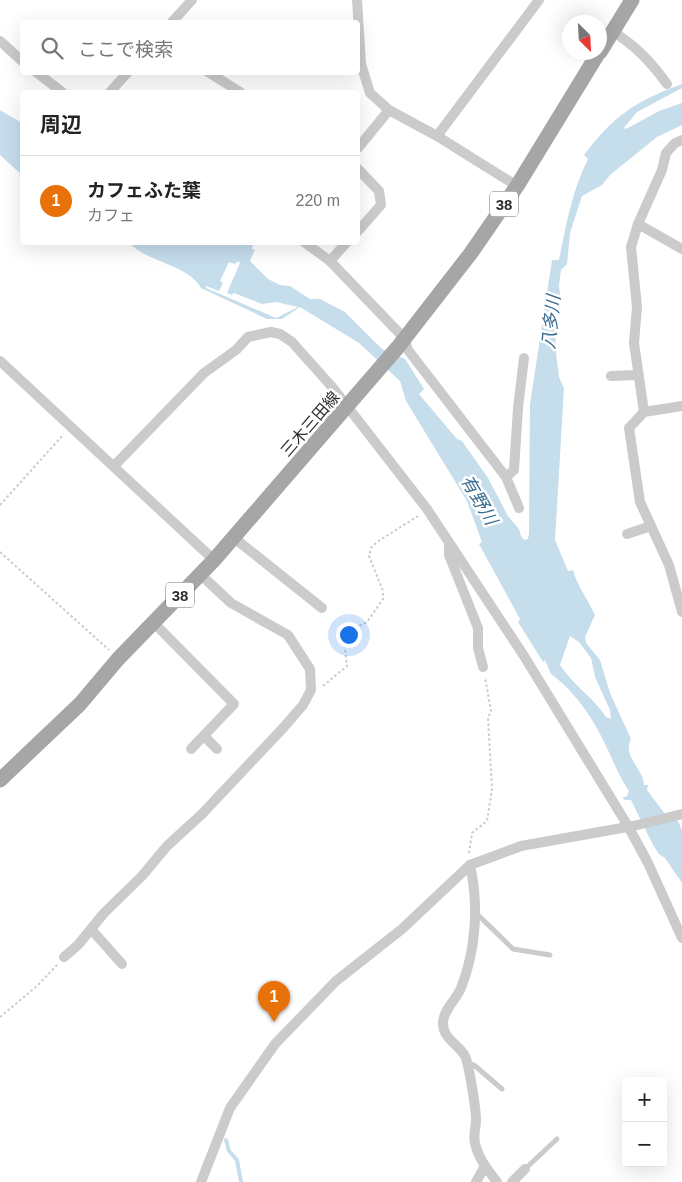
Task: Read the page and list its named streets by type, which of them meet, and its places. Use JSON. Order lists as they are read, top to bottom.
{
  "streets": {
    "main road": ["38", "三木三田線"]
  },
  "water": ["八多川", "有野川"],
  "north": "bottom right",
  "page": {
    "search": "ここで検索",
    "heading": "周辺",
    "list": [
      {
        "mark": "1",
        "name": "カフェふた葉",
        "note": "カフェ",
        "value": "220 m"
      }
    ],
    "pins": "1",
    "map_buttons": ["+", "−"]
  }
}
